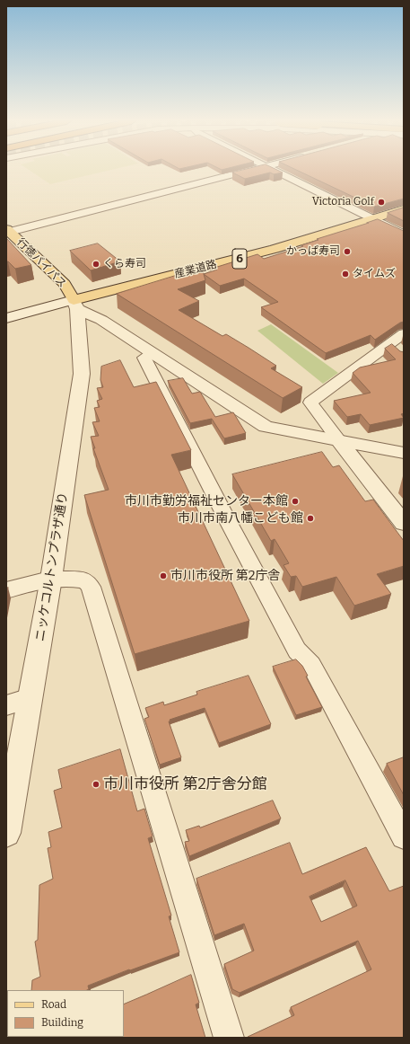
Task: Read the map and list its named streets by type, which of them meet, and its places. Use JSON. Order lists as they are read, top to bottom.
{
  "streets": {
    "main road": ["6", "行徳バイパス", "産業道路"],
    "street": ["ニッケコルトンプラザ通り"]
  },
  "crossings": [
    ["行徳バイパス", "産業道路"],
    ["行徳バイパス", "ニッケコルトンプラザ通り"],
    ["産業道路", "ニッケコルトンプラザ通り"]
  ],
  "places": [
    "Victoria Golf",
    "かっぱ寿司",
    "くら寿司",
    "タイムズ",
    "市川市勤労福祉センター本館",
    "市川市南八幡こども館",
    "市川市役所 第2庁舎",
    "市川市役所 第2庁舎分館"
  ],
  "legend": ["Road", "Building"]
}
